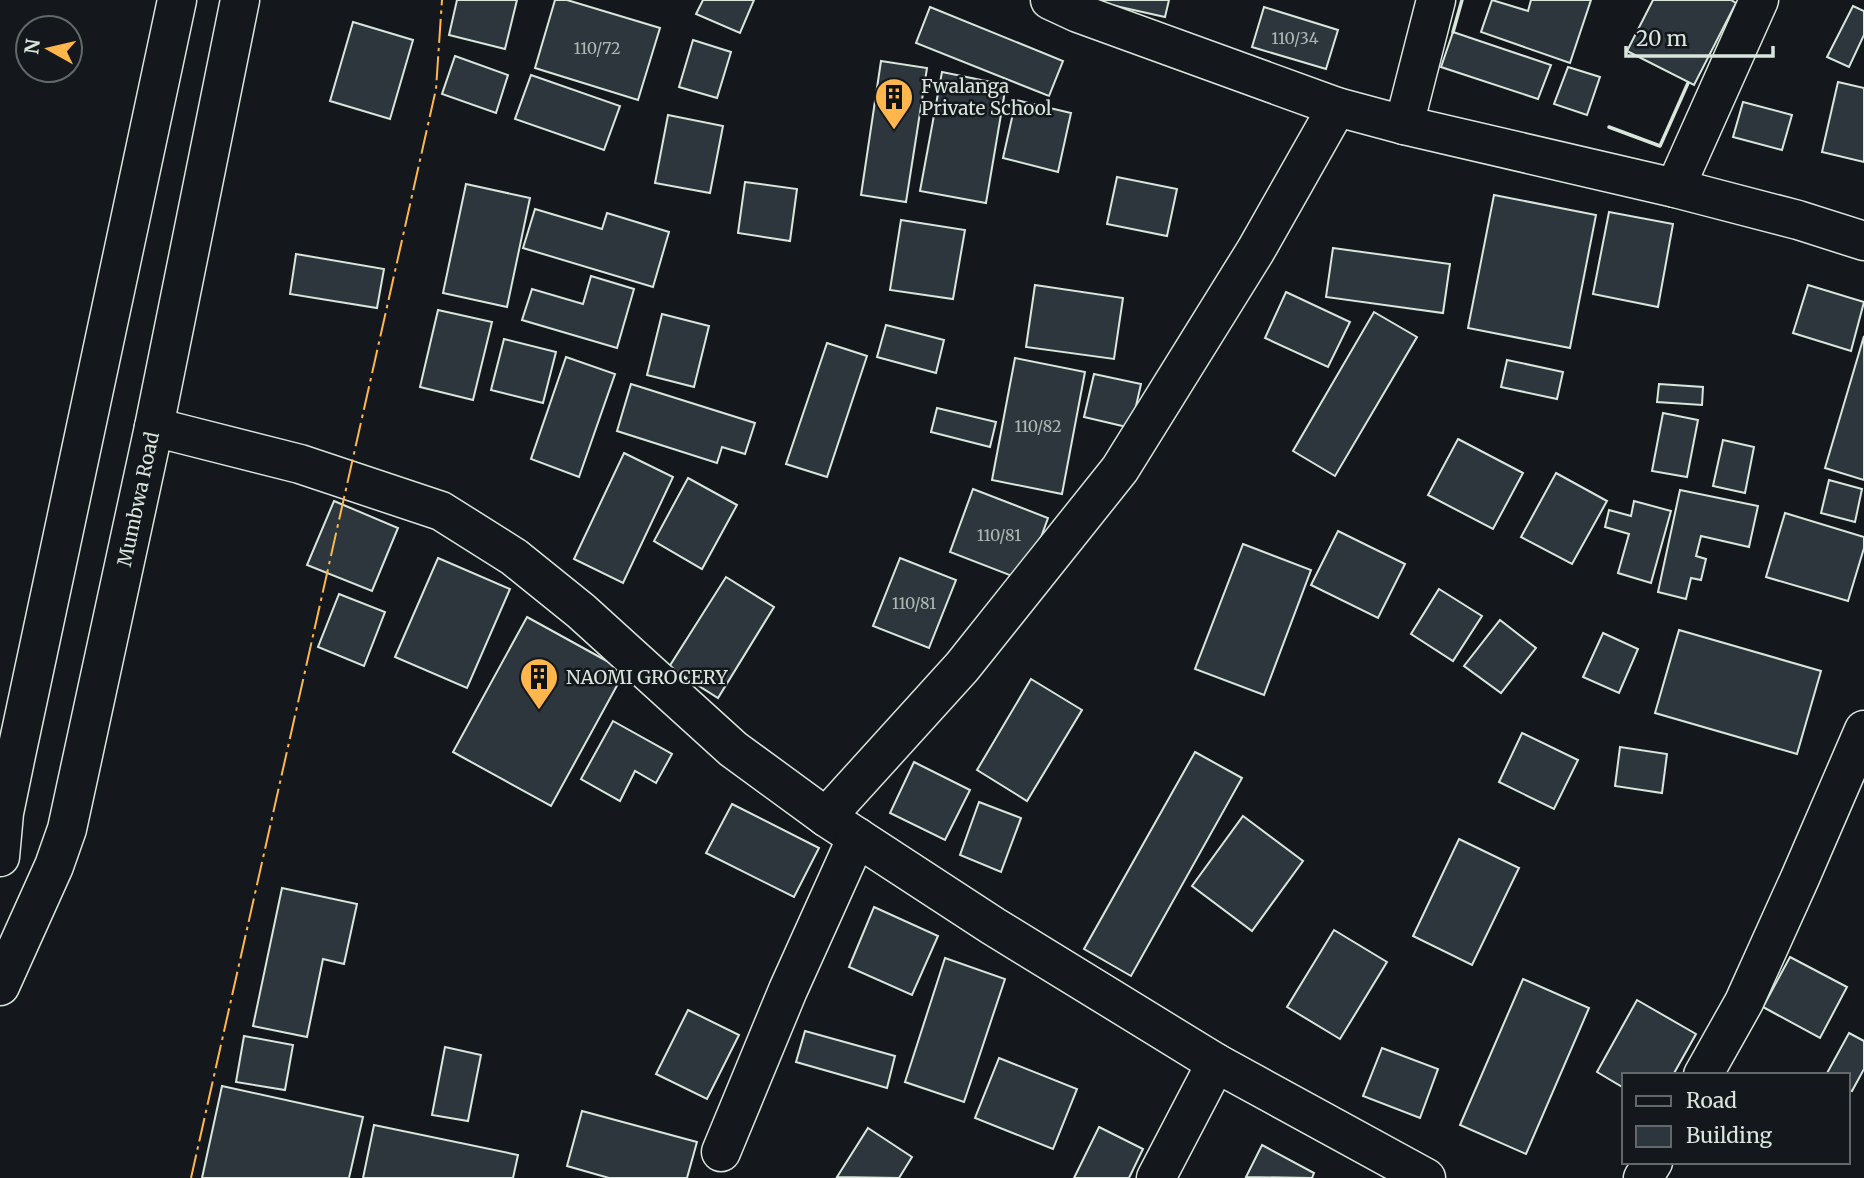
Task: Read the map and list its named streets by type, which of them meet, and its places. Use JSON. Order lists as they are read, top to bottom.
{
  "streets": {
    "street": ["Mumbwa Road"]
  },
  "places": {
    "building": ["Fwalanga Private School", "NAOMI GROCERY"]
  },
  "house_numbers": [
    "110/34",
    "110/72",
    "110/82",
    "110/81",
    "110/81"
  ],
  "legend": ["Road", "Building"],
  "scale_bar": "20 m",
  "north": "left"
}
